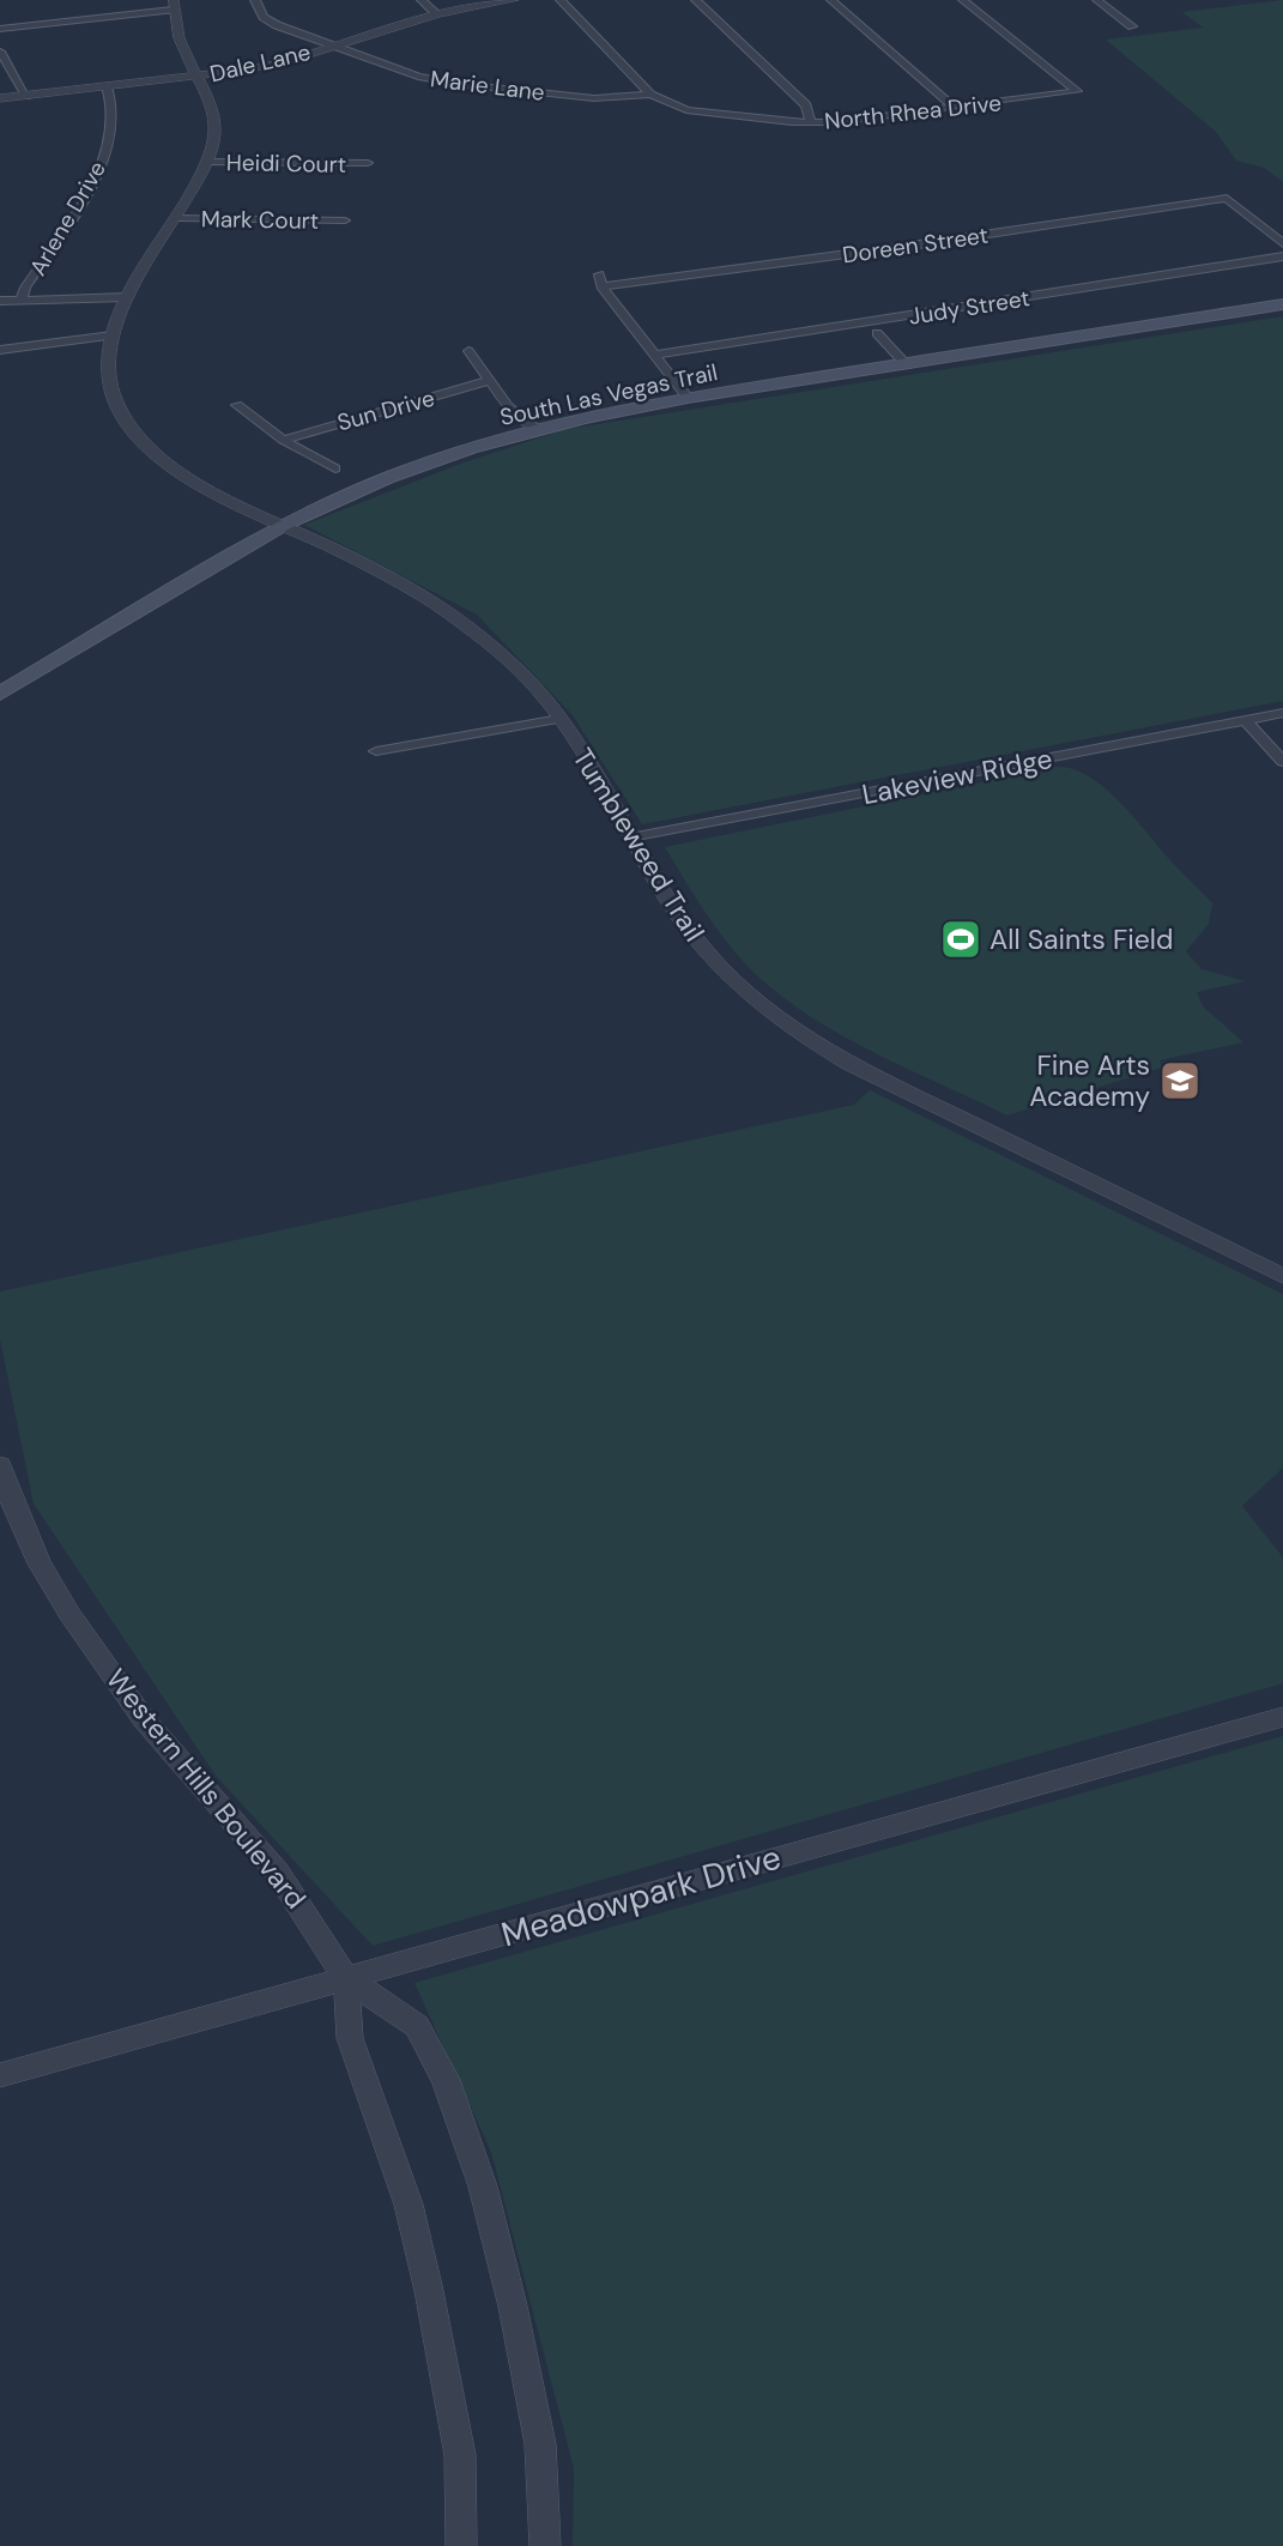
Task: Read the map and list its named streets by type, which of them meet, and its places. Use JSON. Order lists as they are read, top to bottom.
{
  "streets": {
    "main road": ["South Las Vegas Trail"],
    "street": [
      "Dale Lane",
      "Marie Lane",
      "North Rhea Drive",
      "Heidi Court",
      "Arlene Drive",
      "Mark Court",
      "Doreen Street",
      "Judy Street",
      "Sun Drive",
      "Lakeview Ridge",
      "Tumbleweed Trail",
      "Western Hills Boulevard",
      "Meadowpark Drive"
    ]
  },
  "crossings": [
    ["Dale Lane", "Marie Lane"],
    ["Dale Lane", "Arlene Drive"],
    ["Dale Lane", "Tumbleweed Trail"],
    ["Marie Lane", "North Rhea Drive"],
    ["Heidi Court", "Tumbleweed Trail"],
    ["Mark Court", "Tumbleweed Trail"],
    ["Doreen Street", "Judy Street"],
    ["South Las Vegas Trail", "Tumbleweed Trail"],
    ["Lakeview Ridge", "Tumbleweed Trail"],
    ["Western Hills Boulevard", "Meadowpark Drive"]
  ],
  "places": {
    "sports": ["All Saints Field"],
    "school or university": ["Fine Arts Academy"]
  }
}
